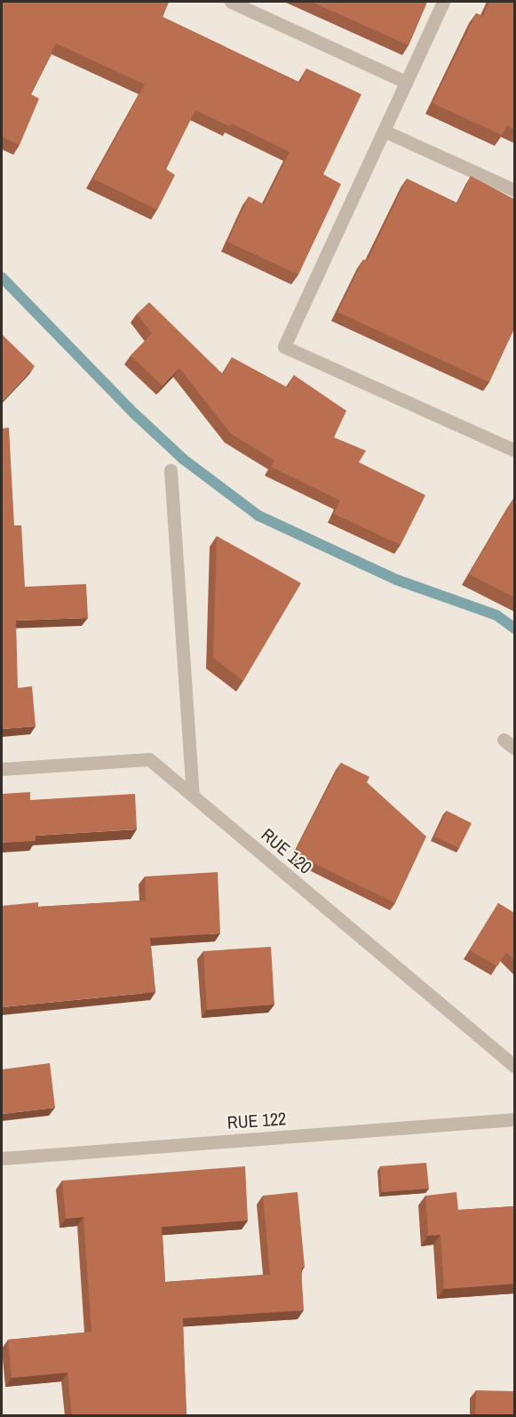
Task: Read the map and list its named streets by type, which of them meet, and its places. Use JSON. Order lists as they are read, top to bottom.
{
  "streets": {
    "street": ["RUE 120", "RUE 122"]
  }
}
